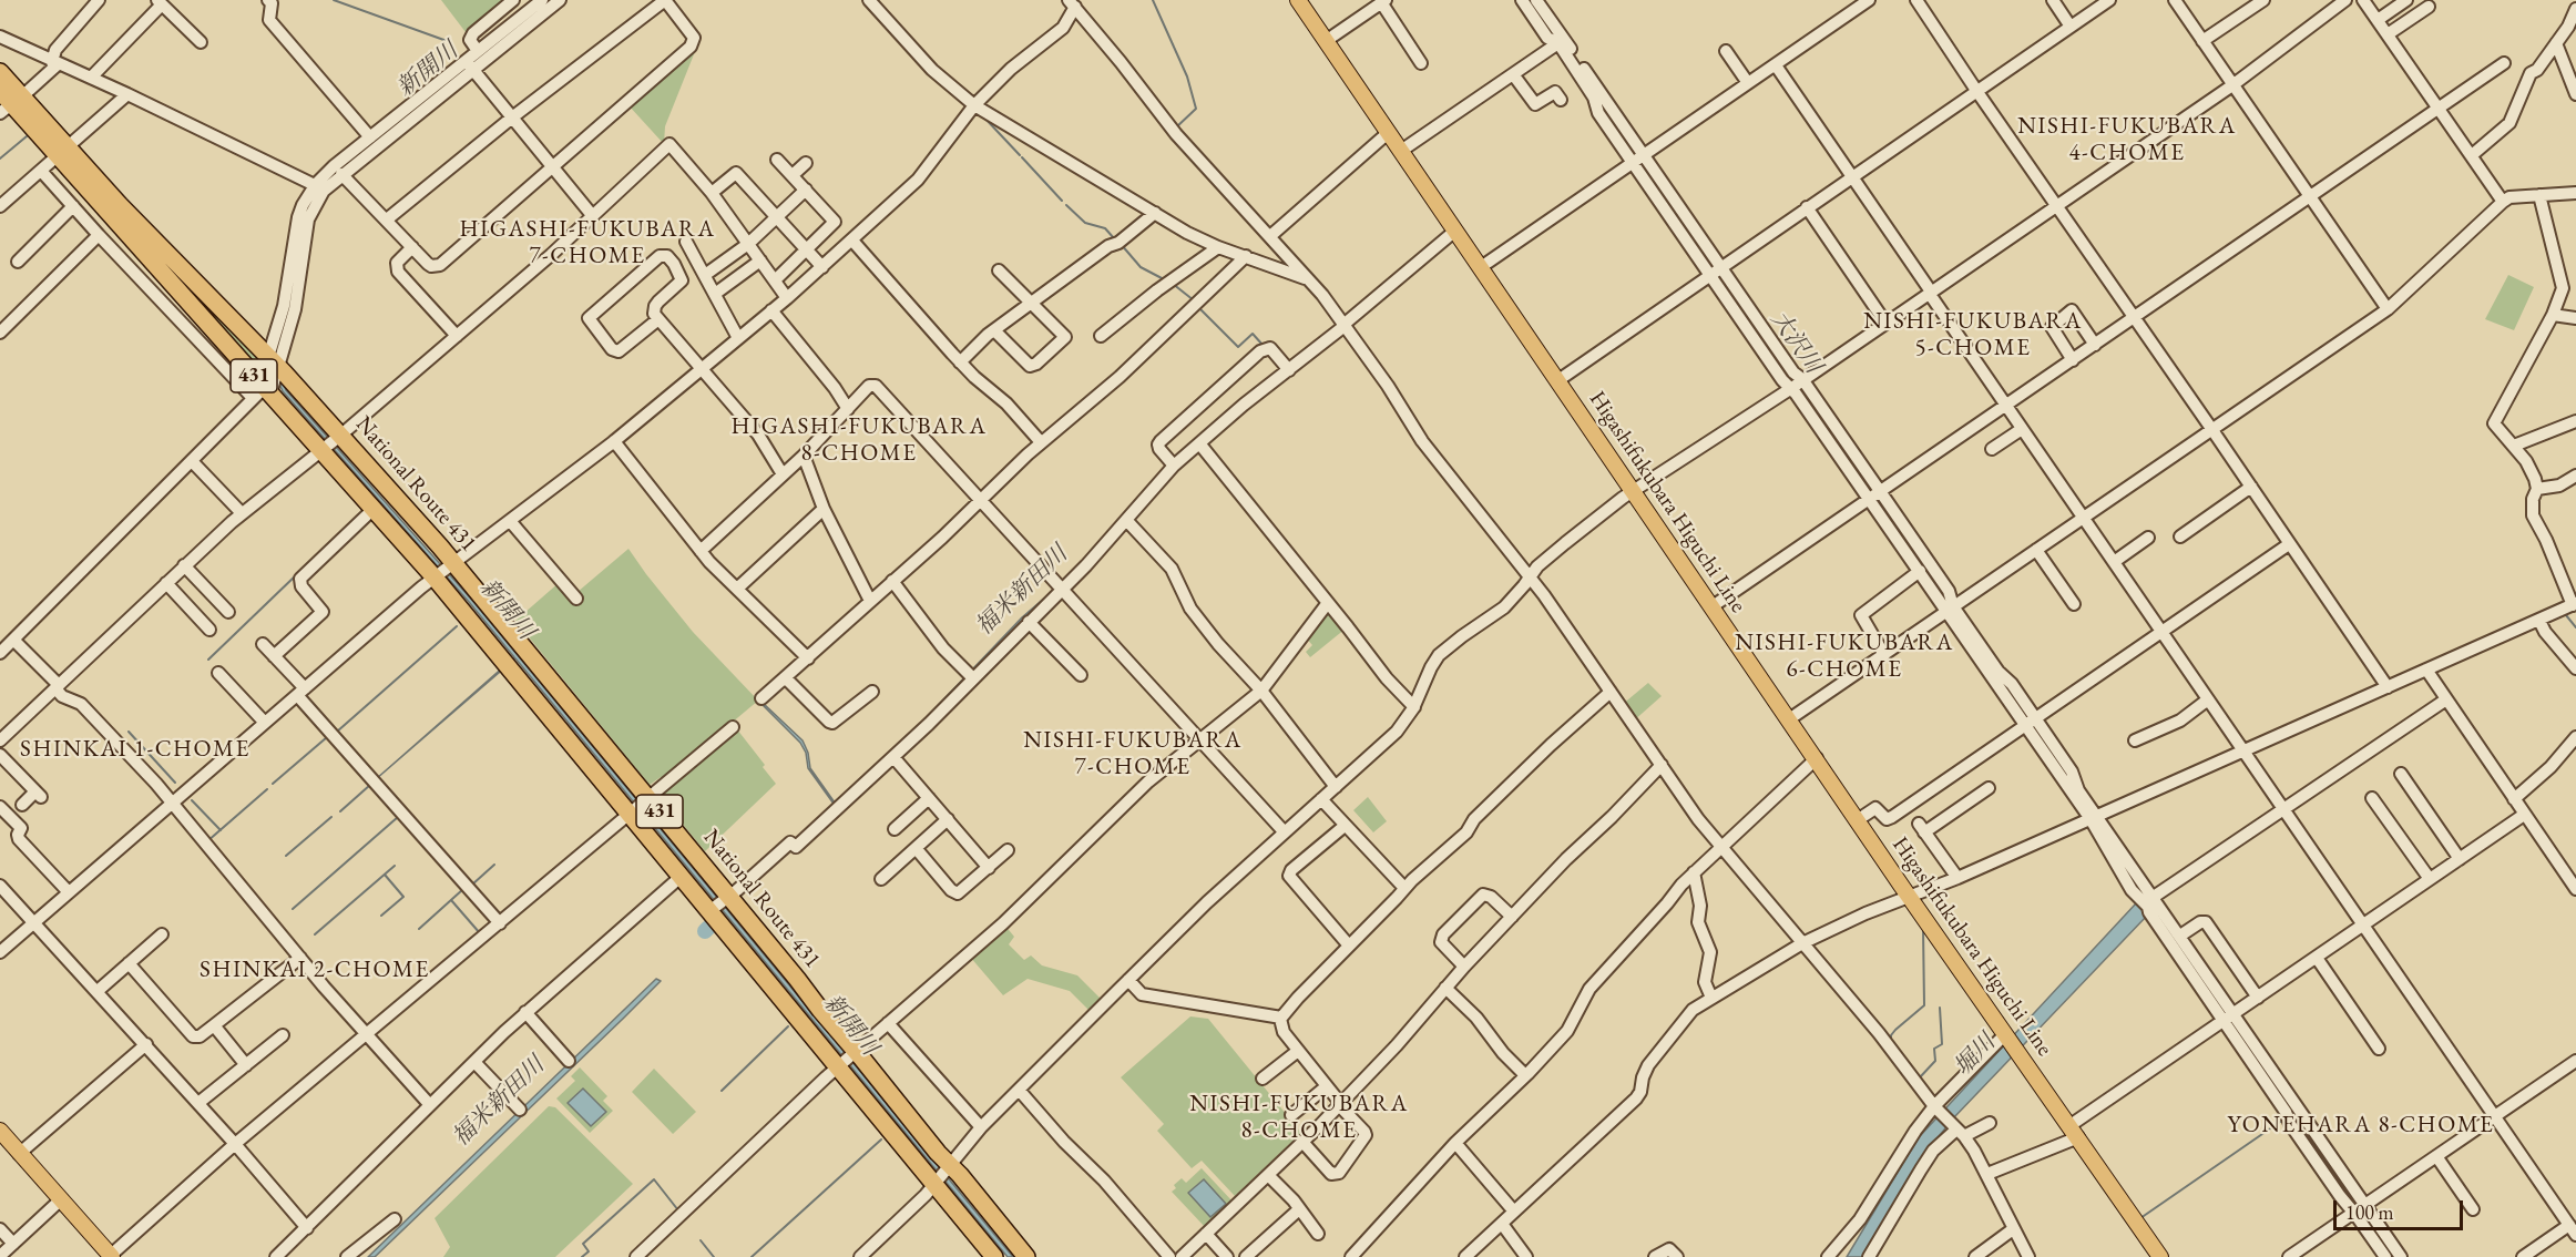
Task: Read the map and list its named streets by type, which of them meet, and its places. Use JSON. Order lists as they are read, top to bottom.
{
  "streets": {
    "highway": ["431", "National Route 431"],
    "main road": ["Higashifukubara Higuchi Line"]
  },
  "districts": [
    "NISHI-FUKUBARA 4-CHOME",
    "HIGASHI-FUKUBARA 7-CHOME",
    "NISHI-FUKUBARA 5-CHOME",
    "HIGASHI-FUKUBARA 8-CHOME",
    "NISHI-FUKUBARA 6-CHOME",
    "NISHI-FUKUBARA 7-CHOME",
    "SHINKAI 1-CHOME",
    "SHINKAI 2-CHOME",
    "NISHI-FUKUBARA 8-CHOME",
    "YONEHARA 8-CHOME"
  ],
  "water": [
    "新開川",
    "大沢川",
    "福米新田川",
    "堀川"
  ],
  "scale_bar": "100 m"
}
